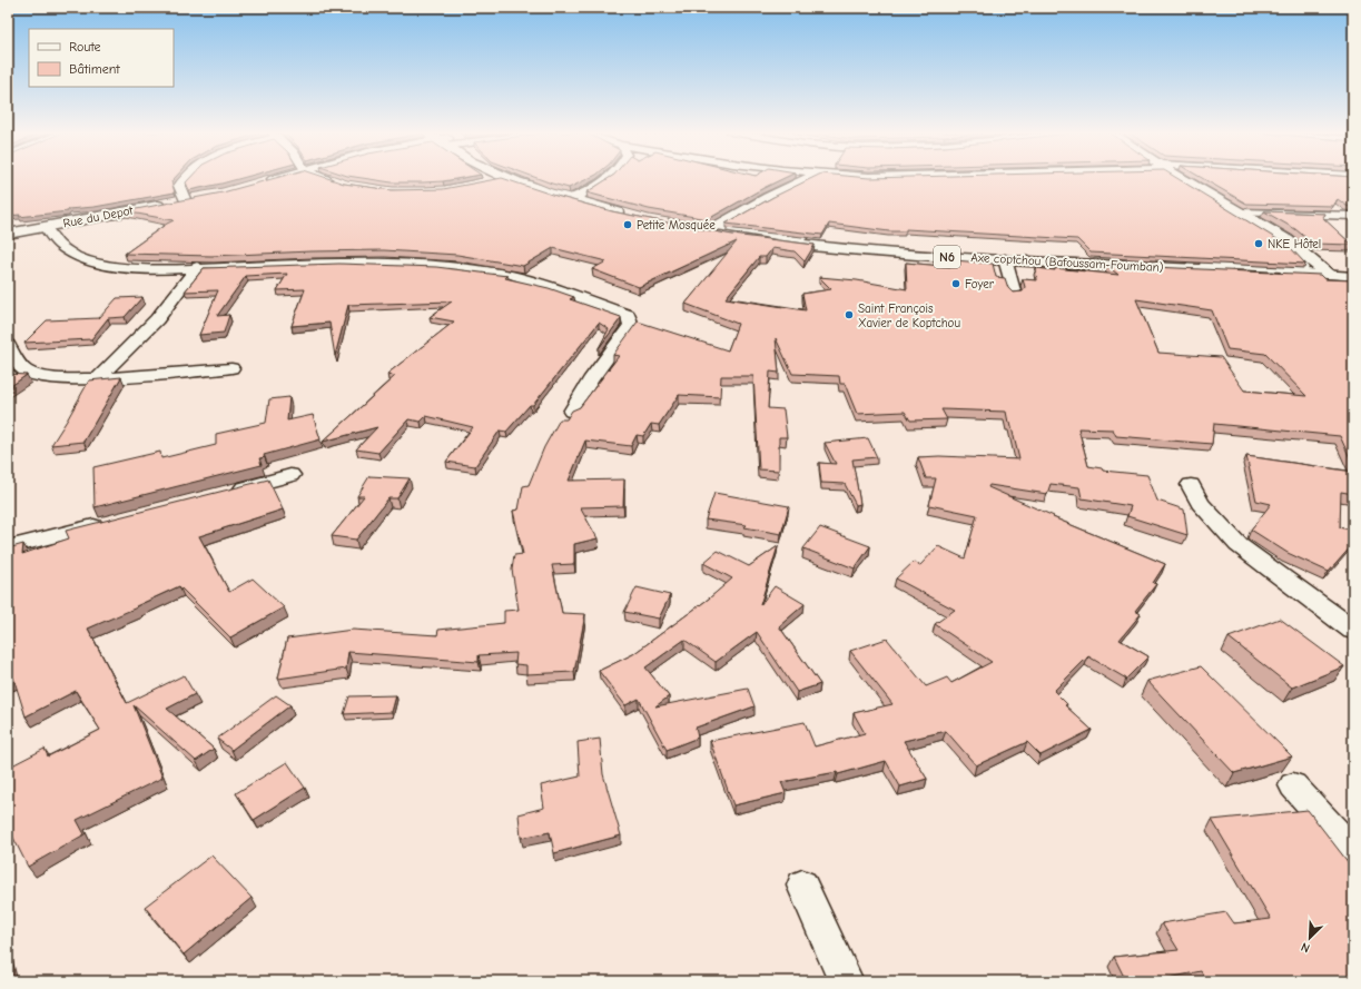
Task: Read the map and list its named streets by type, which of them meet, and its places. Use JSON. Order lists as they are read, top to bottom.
{
  "streets": {
    "main road": ["Rue du Depot", "N6", "Axe coptchou (Bafoussam-Foumban)"]
  },
  "crossings": [
    ["N6", "Axe coptchou (Bafoussam-Foumban)"]
  ],
  "places": [
    "Petite Mosquée",
    "NKE Hôtel",
    "Foyer",
    "Saint François Xavier de Koptchou"
  ],
  "legend": ["Route", "Bâtiment"],
  "north": "bottom left"
}
